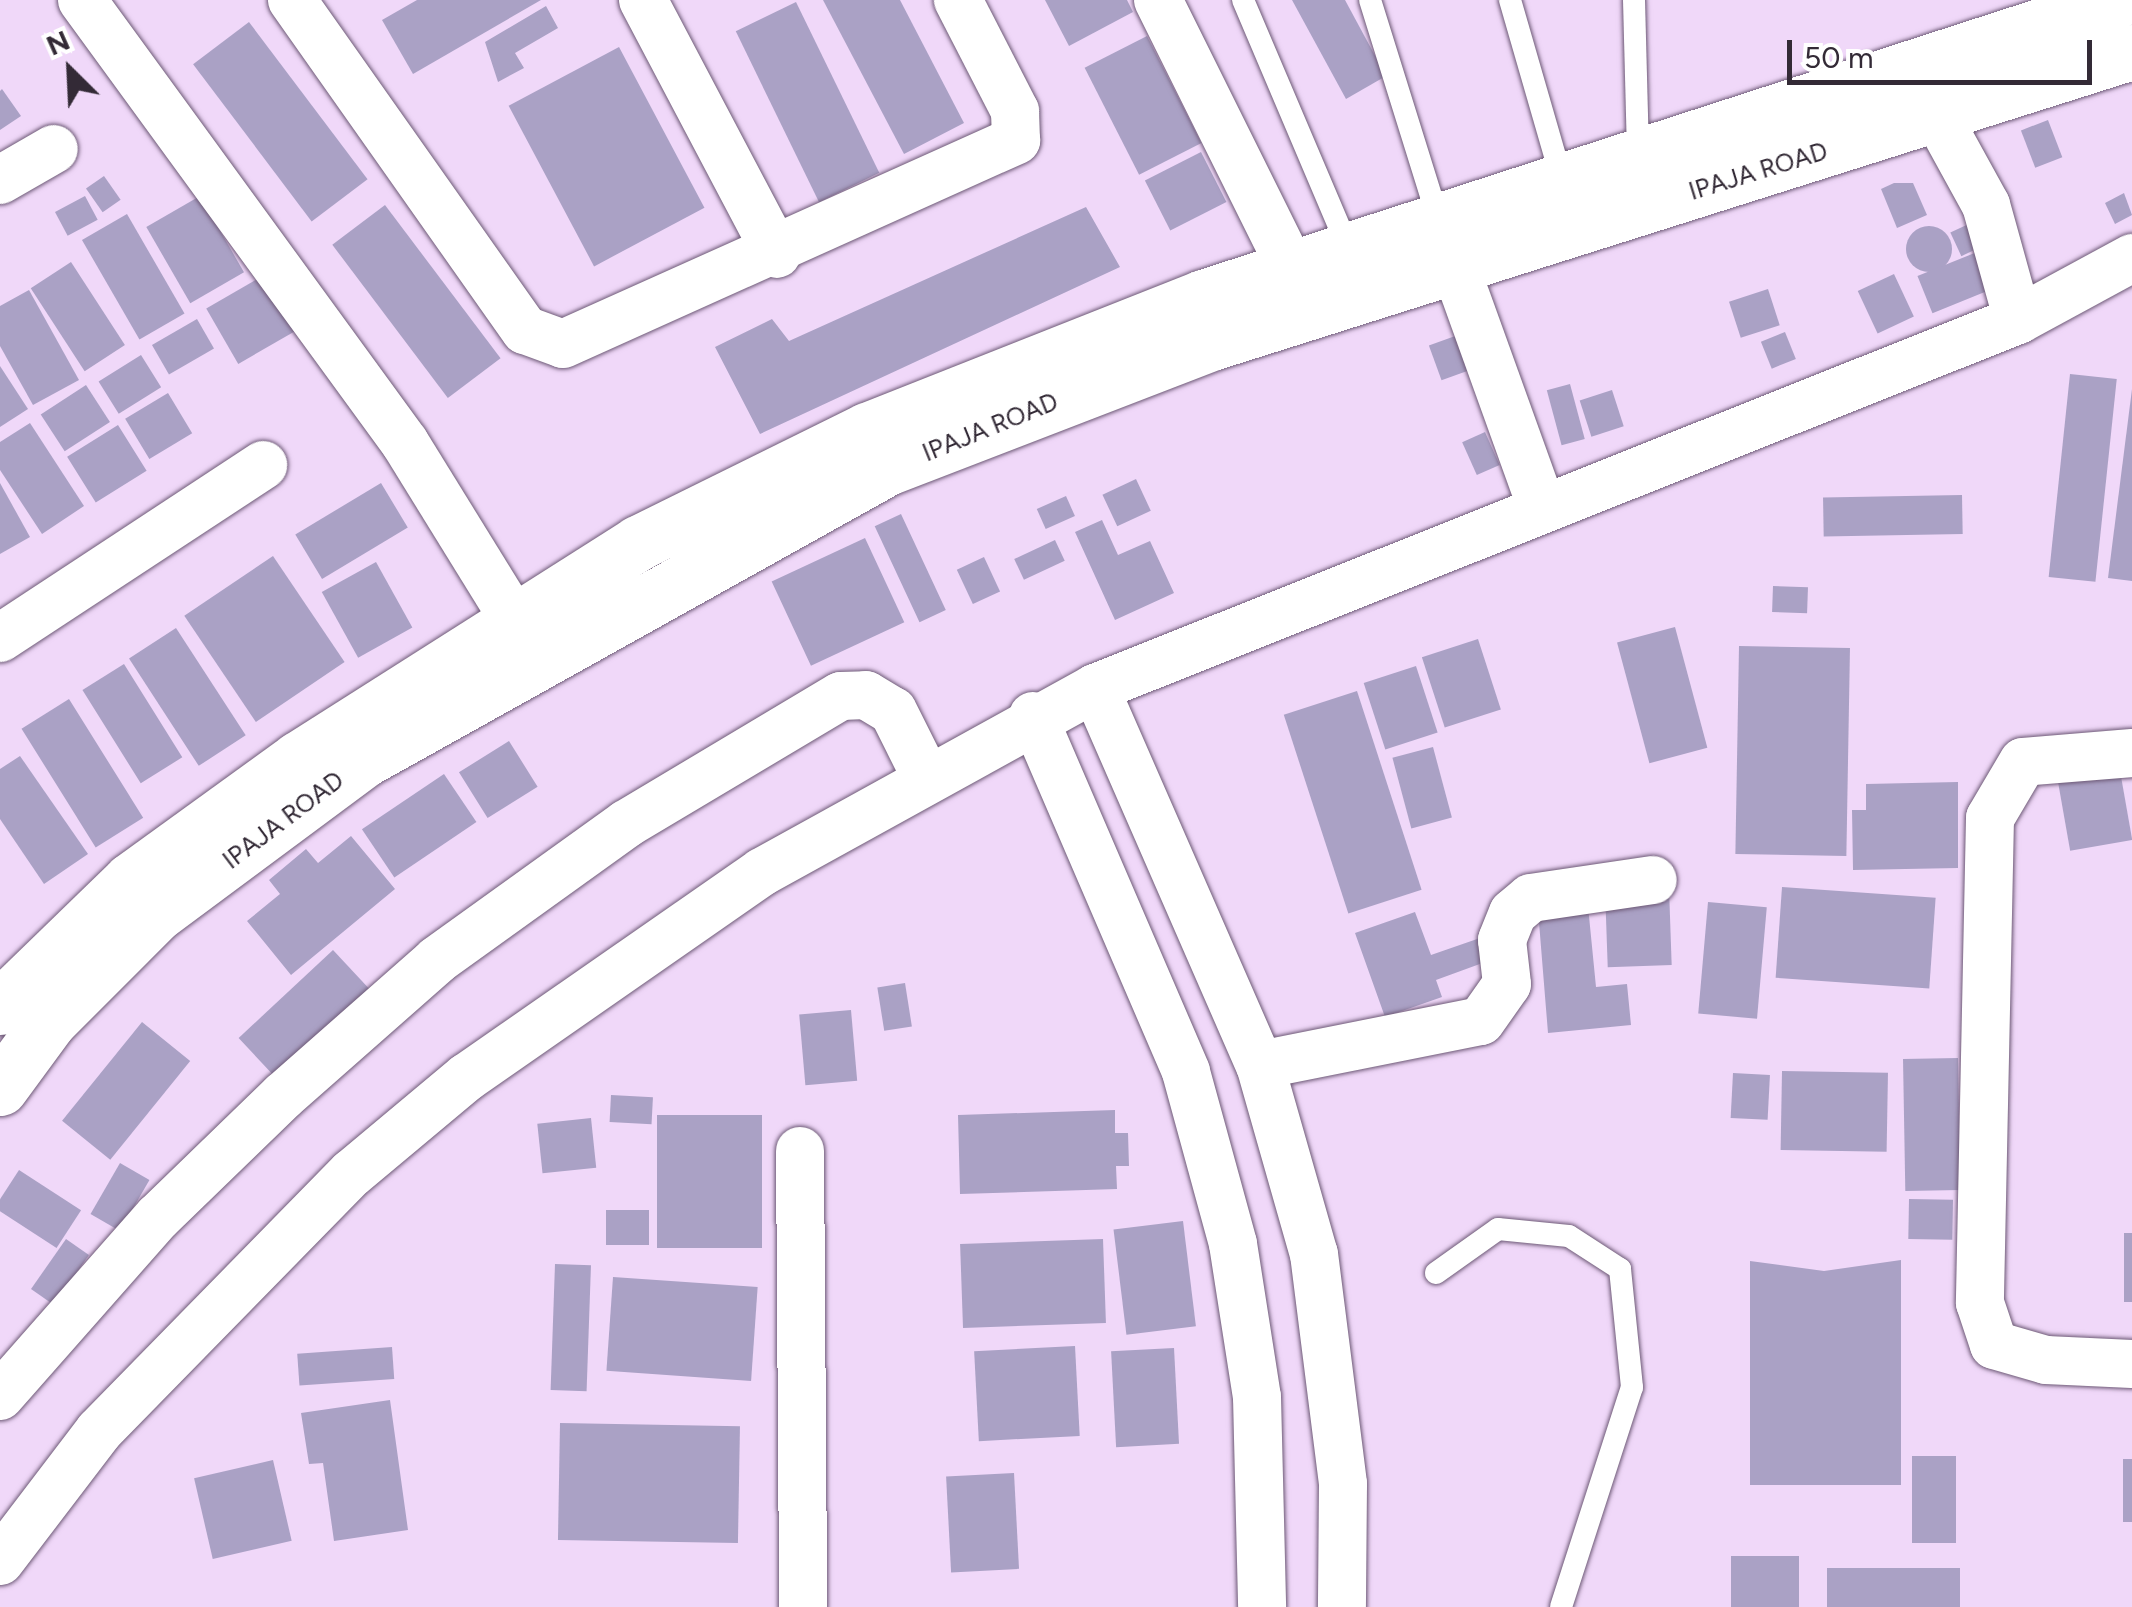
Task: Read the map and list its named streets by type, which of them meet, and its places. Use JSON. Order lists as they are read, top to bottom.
{
  "streets": {
    "main road": ["IPAJA ROAD"]
  },
  "scale_bar": "50 m",
  "north": "top left"
}
